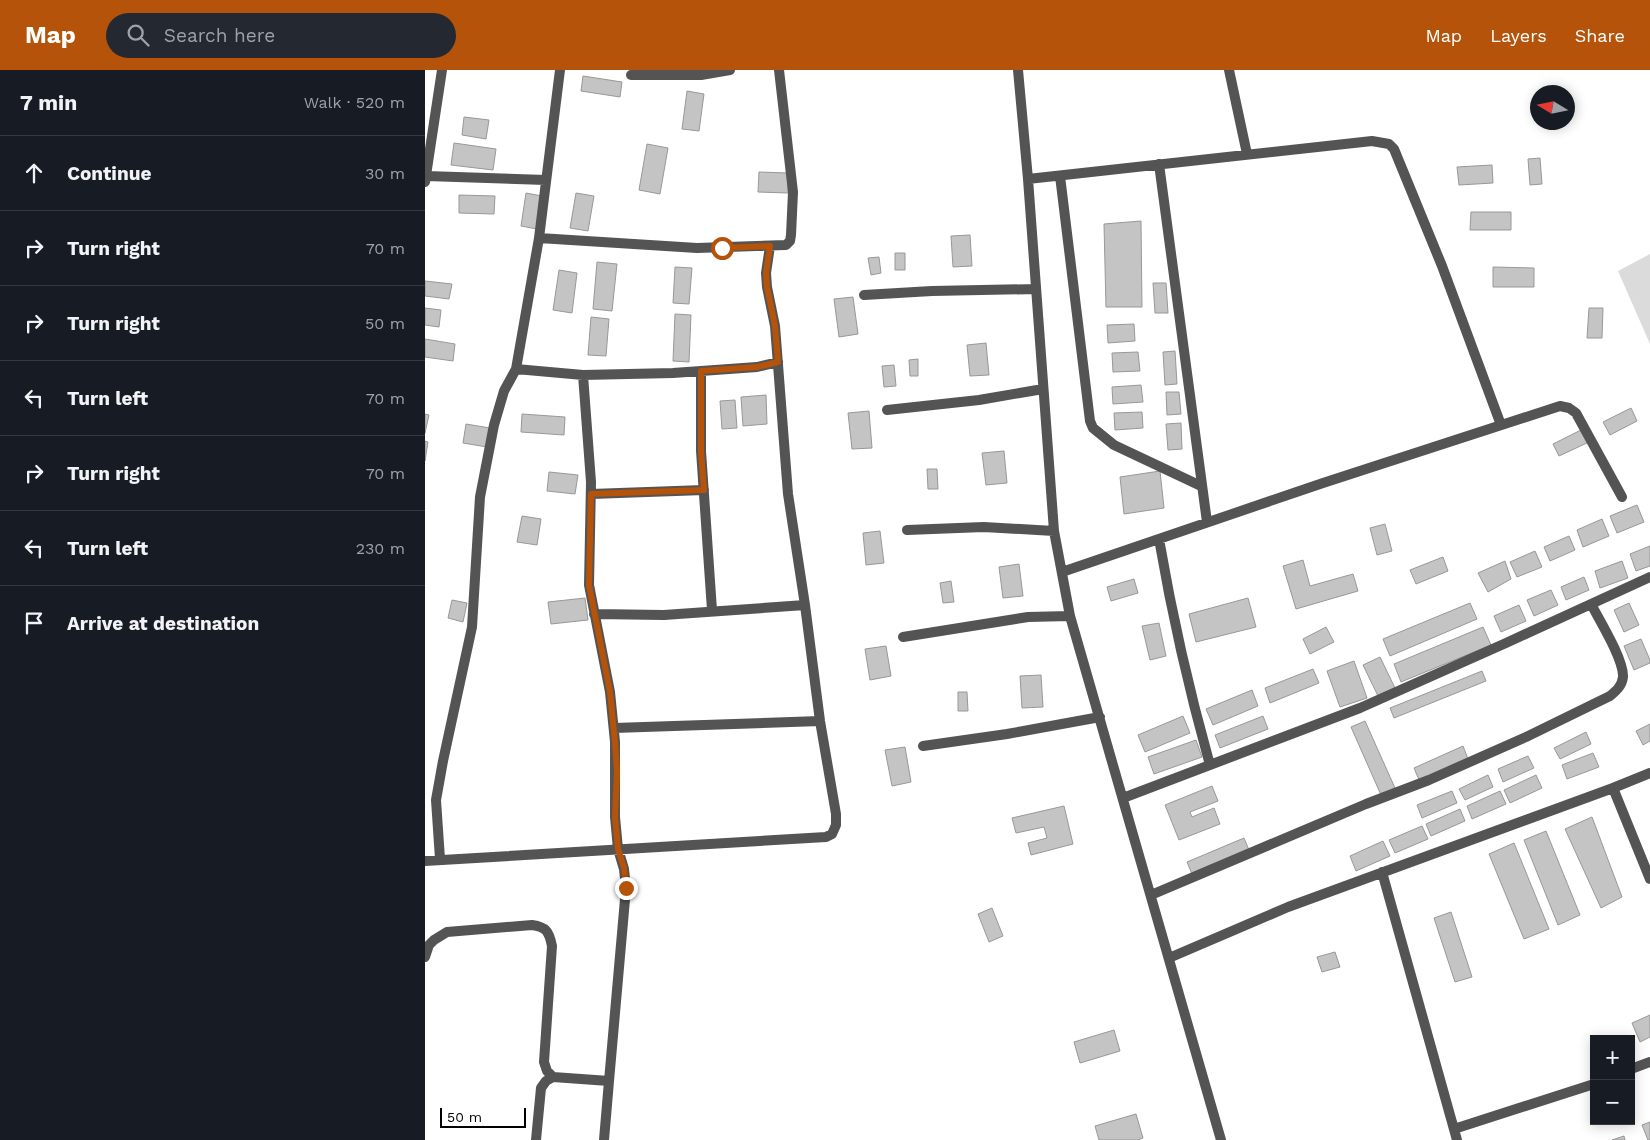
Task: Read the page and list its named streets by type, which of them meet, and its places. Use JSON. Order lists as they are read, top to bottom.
{
  "scale_bar": "50 m",
  "north": "left",
  "page": {
    "header": "Map",
    "search": "Search here",
    "nav": ["Map", "Layers", "Share"],
    "heading": ["7 min", "Walk · 520 m"],
    "list": [
      ["Continue", "30 m"],
      ["Turn right", "70 m"],
      ["Turn right", "50 m"],
      ["Turn left", "70 m"],
      ["Turn right", "70 m"],
      ["Turn left", "230 m"],
      "Arrive at destination"
    ],
    "map_buttons": ["+", "−"],
    "scale": "50 m"
  }
}
